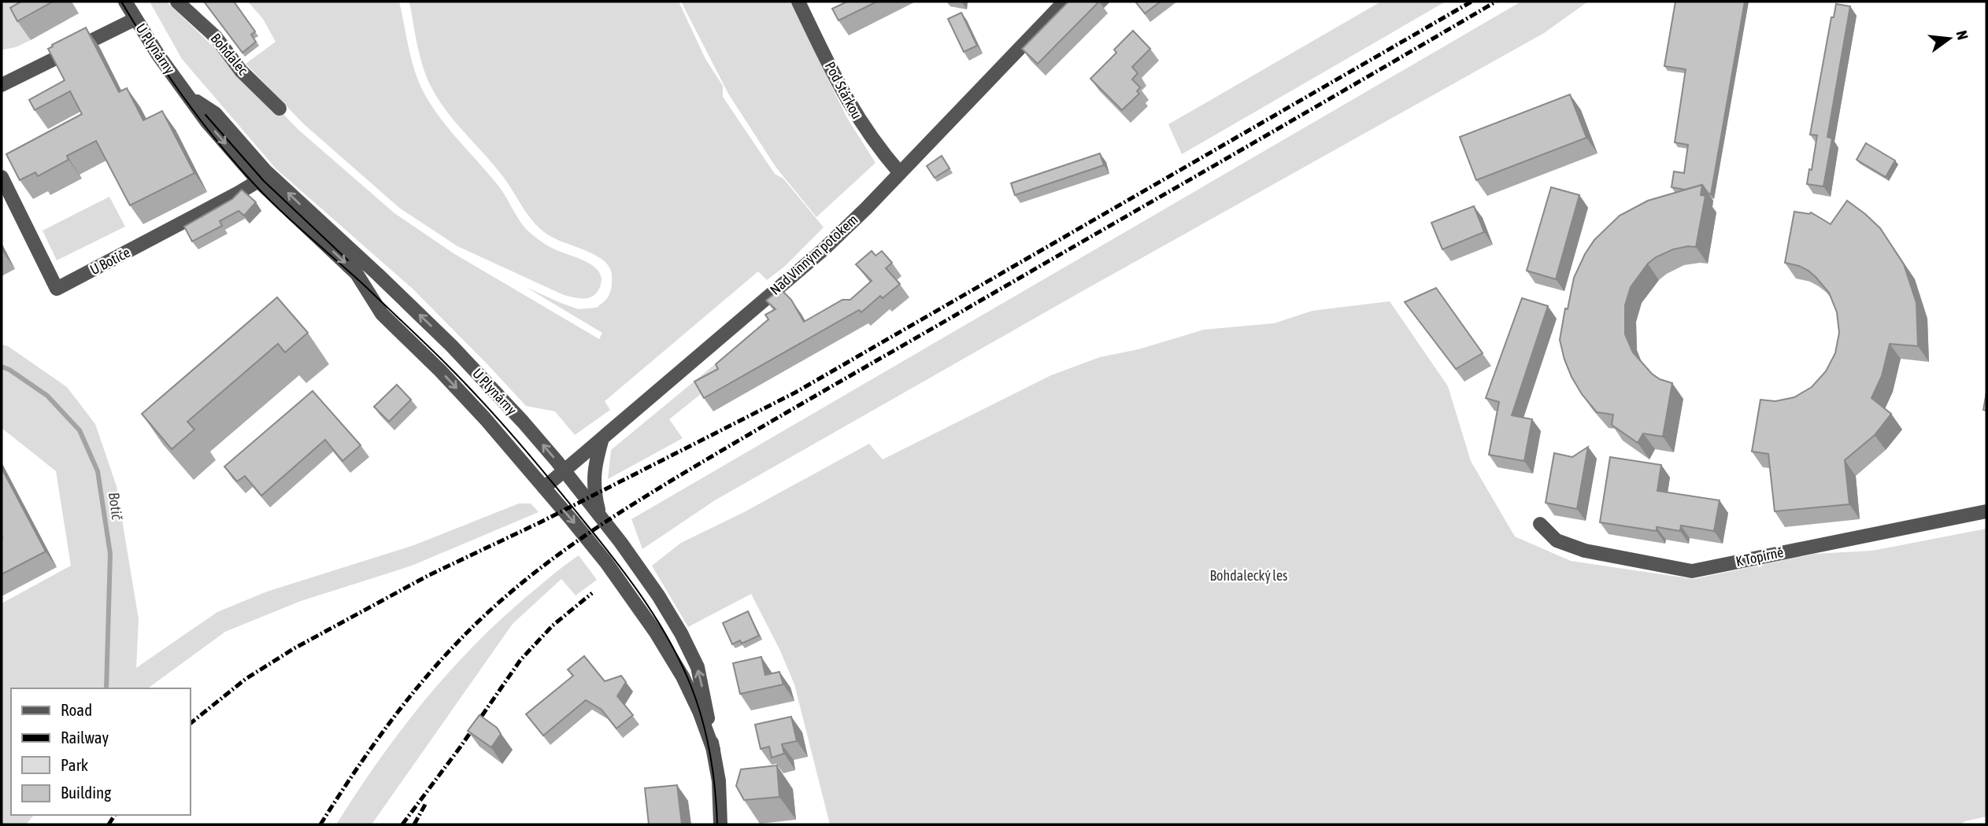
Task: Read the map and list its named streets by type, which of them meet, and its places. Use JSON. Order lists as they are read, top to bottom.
{
  "streets": {
    "street": [
      "U Plynárny",
      "Bohdalec",
      "Pod Stárkou",
      "Nad Vinným potokem",
      "U Botiče",
      "K Topírně"
    ]
  },
  "crossings": [
    ["U Plynárny", "Nad Vinným potokem"],
    ["U Plynárny", "U Botiče"],
    ["Pod Stárkou", "Nad Vinným potokem"]
  ],
  "water": ["Botič"],
  "parks": ["Bohdalecký les"],
  "legend": [
    "Road",
    "Railway",
    "Park",
    "Building"
  ],
  "north": "right"
}
